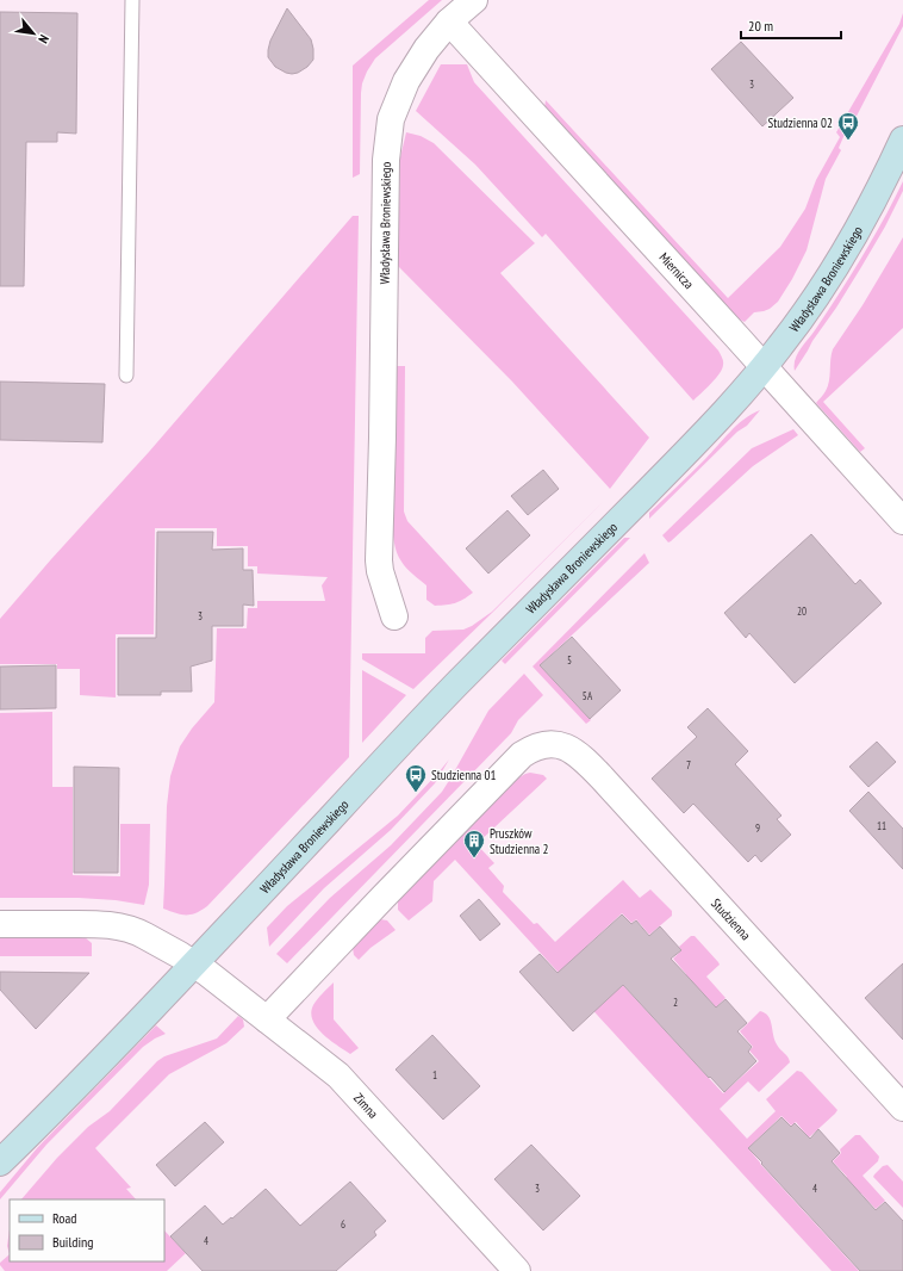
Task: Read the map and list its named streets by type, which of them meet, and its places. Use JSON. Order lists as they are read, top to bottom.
{
  "streets": {
    "street": [
      "Władysława Broniewskiego",
      "Miernicza",
      "Studzienna",
      "Zimna"
    ]
  },
  "crossings": [
    ["Władysława Broniewskiego", "Miernicza"],
    ["Władysława Broniewskiego", "Zimna"],
    ["Studzienna", "Zimna"]
  ],
  "places": {
    "bus stop": ["Studzienna 02", "Studzienna 01"],
    "building": ["Pruszków Studzienna 2"]
  },
  "house_numbers": [
    "3",
    "20",
    "3",
    "5",
    "5A",
    "7",
    "11",
    "9",
    "2",
    "1",
    "3",
    "4",
    "6",
    "4"
  ],
  "legend": ["Road", "Building"],
  "scale_bar": "20 m",
  "north": "bottom right"
}
